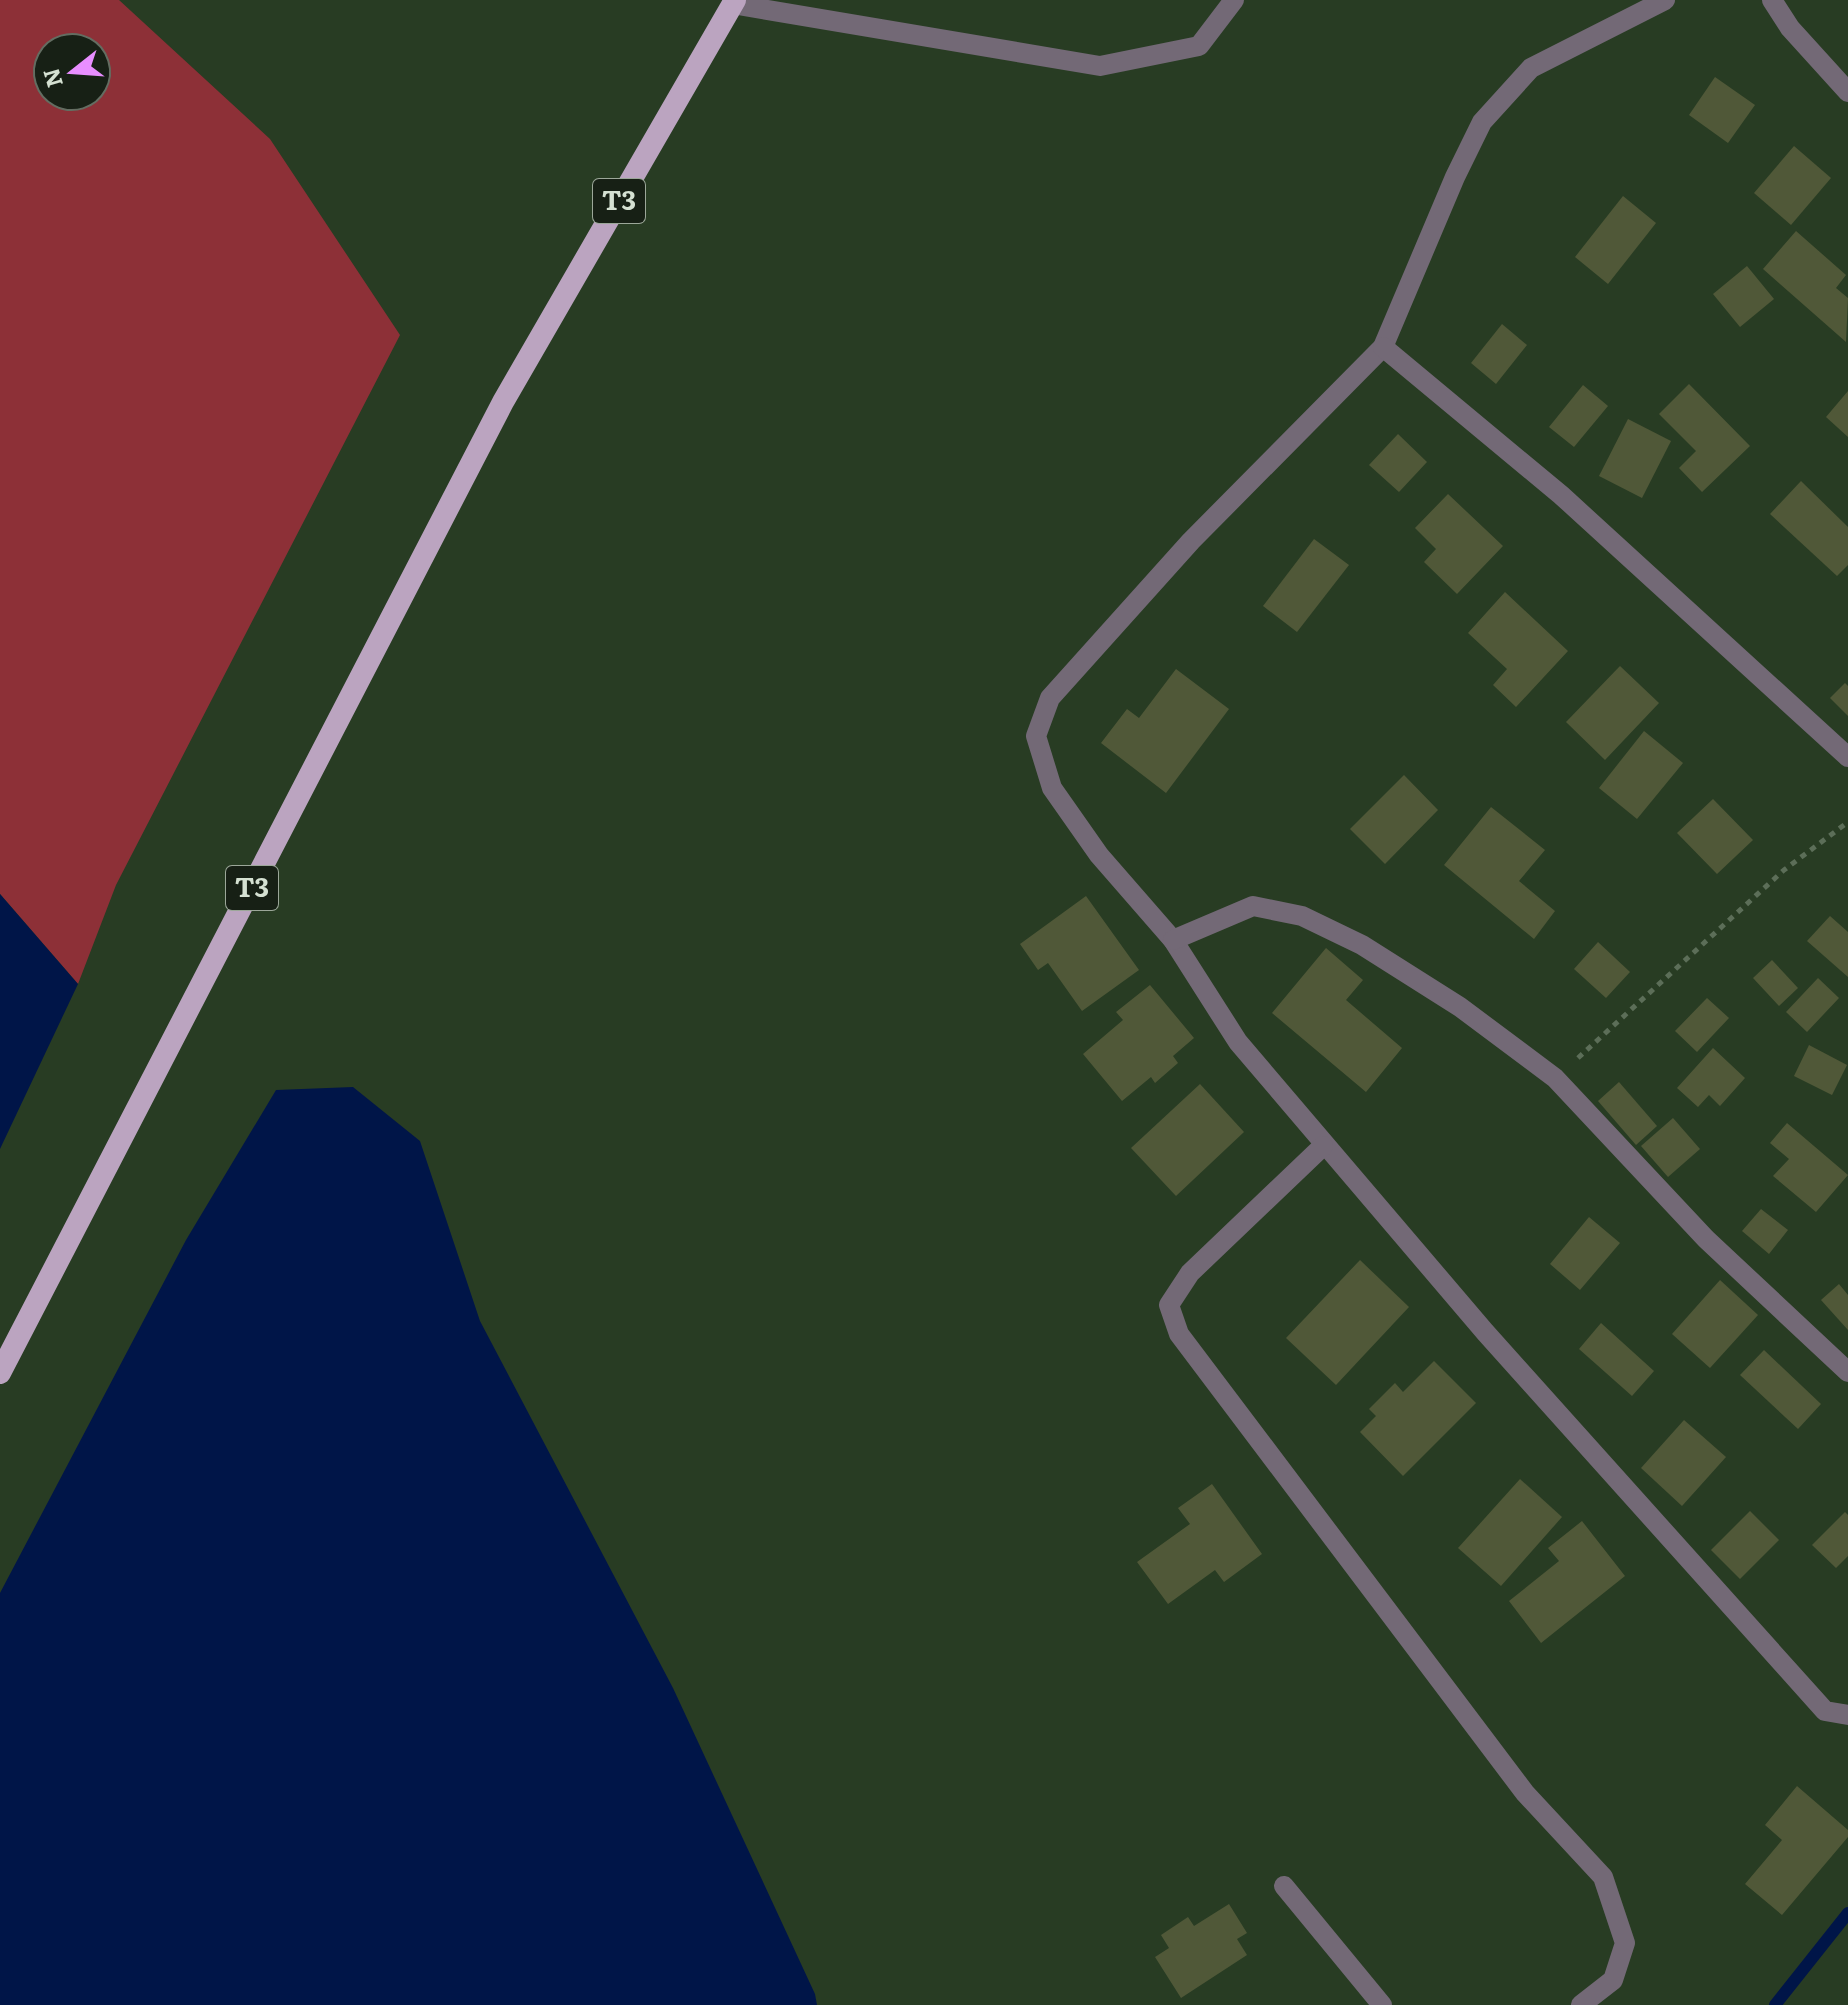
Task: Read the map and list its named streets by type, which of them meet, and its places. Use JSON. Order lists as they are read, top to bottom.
{
  "streets": {
    "highway": ["T3"]
  },
  "north": "left"
}
